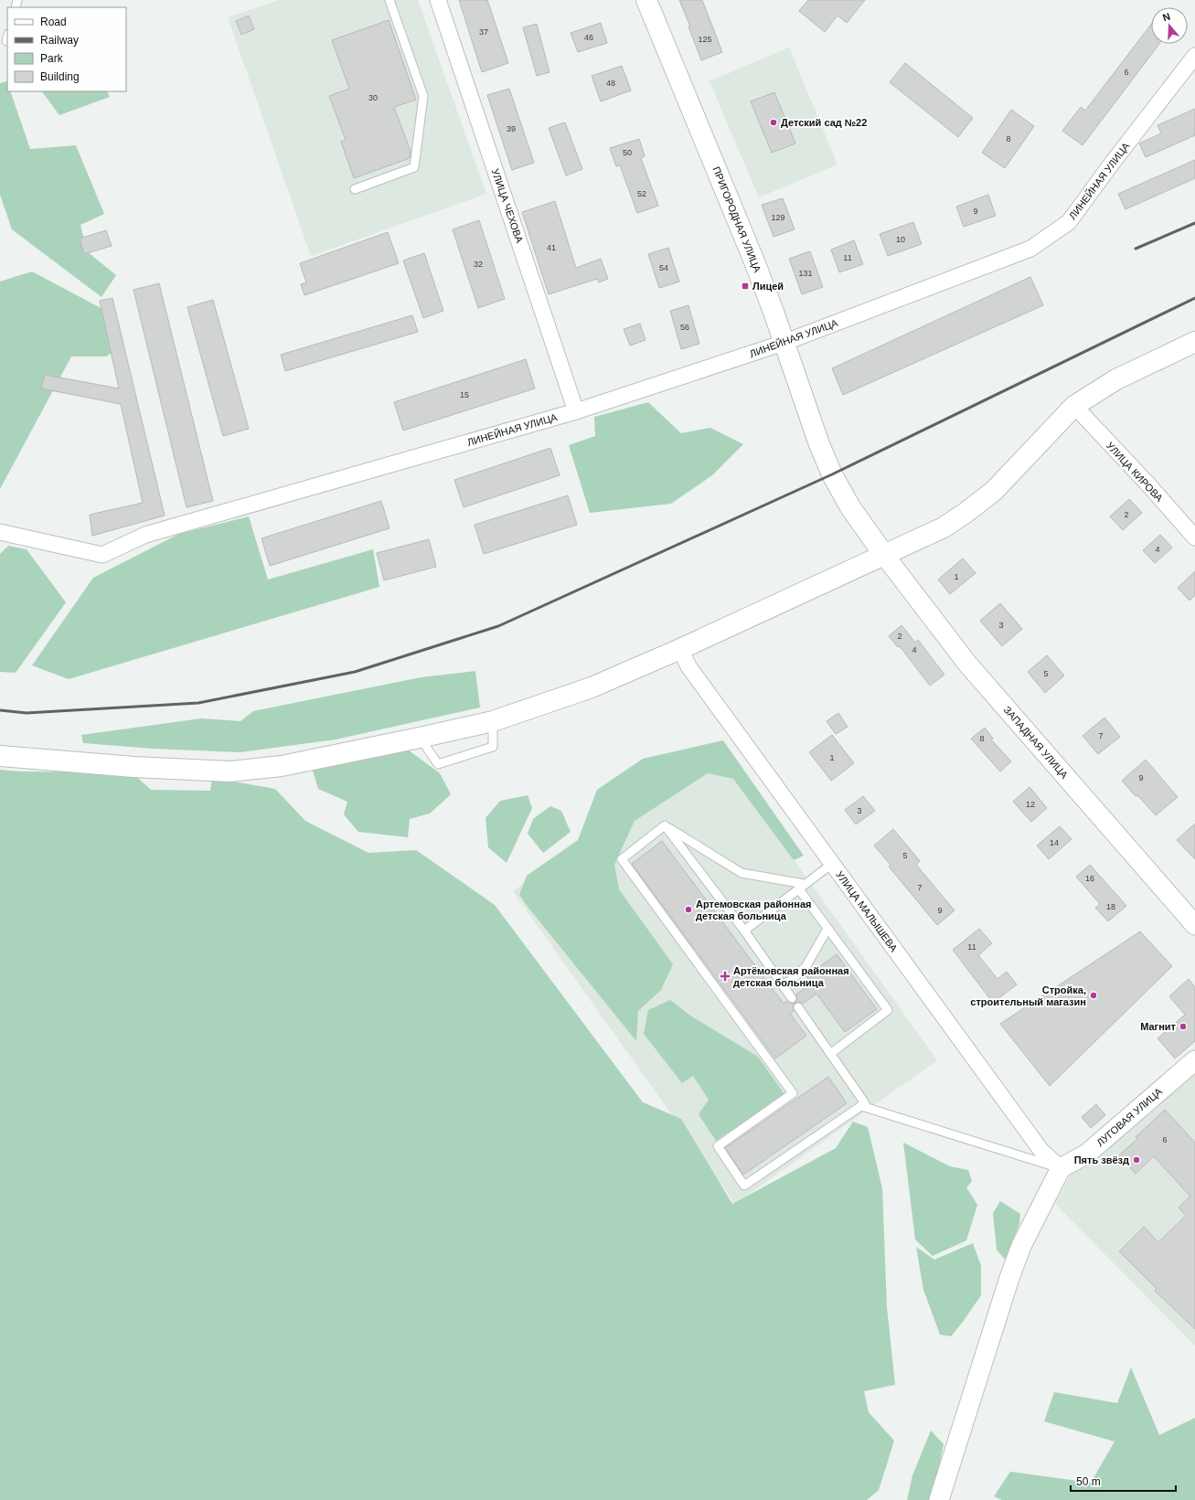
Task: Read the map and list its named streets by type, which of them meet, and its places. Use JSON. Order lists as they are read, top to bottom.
{
  "streets": {
    "main road": ["ПРИГОРОДНАЯ УЛИЦА"],
    "street": [
      "ЛИНЕЙНАЯ УЛИЦА",
      "УЛИЦА ЧЕХОВА",
      "УЛИЦА КИРОВА",
      "ЗАПАДНАЯ УЛИЦА",
      "УЛИЦА МАЛЫШЕВА",
      "ЛУГОВАЯ УЛИЦА"
    ]
  },
  "crossings": [
    ["ЛИНЕЙНАЯ УЛИЦА", "УЛИЦА ЧЕХОВА"],
    ["ЛИНЕЙНАЯ УЛИЦА", "ПРИГОРОДНАЯ УЛИЦА"],
    ["ПРИГОРОДНАЯ УЛИЦА", "ЗАПАДНАЯ УЛИЦА"],
    ["УЛИЦА МАЛЫШЕВА", "ЛУГОВАЯ УЛИЦА"]
  ],
  "places": {
    "other": [
      "Детский сад №22",
      "Артемовская районная детская больница",
      "Стройка, строительный магазин",
      "Магнит",
      "Пять звёзд"
    ],
    "transit": ["Лицей"],
    "health": ["Артёмовская районная детская больница"]
  },
  "house_numbers": [
    "37",
    "46",
    "125",
    "6",
    "48",
    "30",
    "39",
    "8",
    "50",
    "52",
    "9",
    "129",
    "10",
    "41",
    "11",
    "32",
    "54",
    "131",
    "56",
    "15",
    "2",
    "4",
    "1",
    "3",
    "2",
    "4",
    "5",
    "7",
    "8",
    "1",
    "9",
    "12",
    "3",
    "14",
    "5",
    "16",
    "7",
    "18",
    "9",
    "11",
    "6"
  ],
  "legend": [
    "Road",
    "Railway",
    "Park",
    "Building"
  ],
  "scale_bar": "50 m",
  "north": "top"
}
